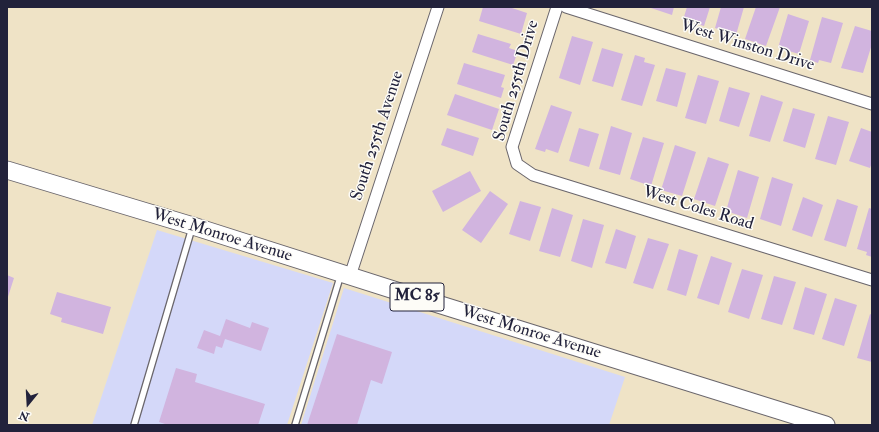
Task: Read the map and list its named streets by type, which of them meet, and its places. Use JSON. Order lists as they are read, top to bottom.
{
  "streets": {
    "main road": ["West Monroe Avenue", "MC 85"],
    "street": [
      "West Winston Drive",
      "South 255th Drive",
      "South 255th Avenue",
      "West Coles Road"
    ]
  },
  "crossings": [
    ["South 255th Drive", "West Coles Road"],
    ["South 255th Avenue", "West Monroe Avenue"]
  ],
  "north": "bottom"
}
